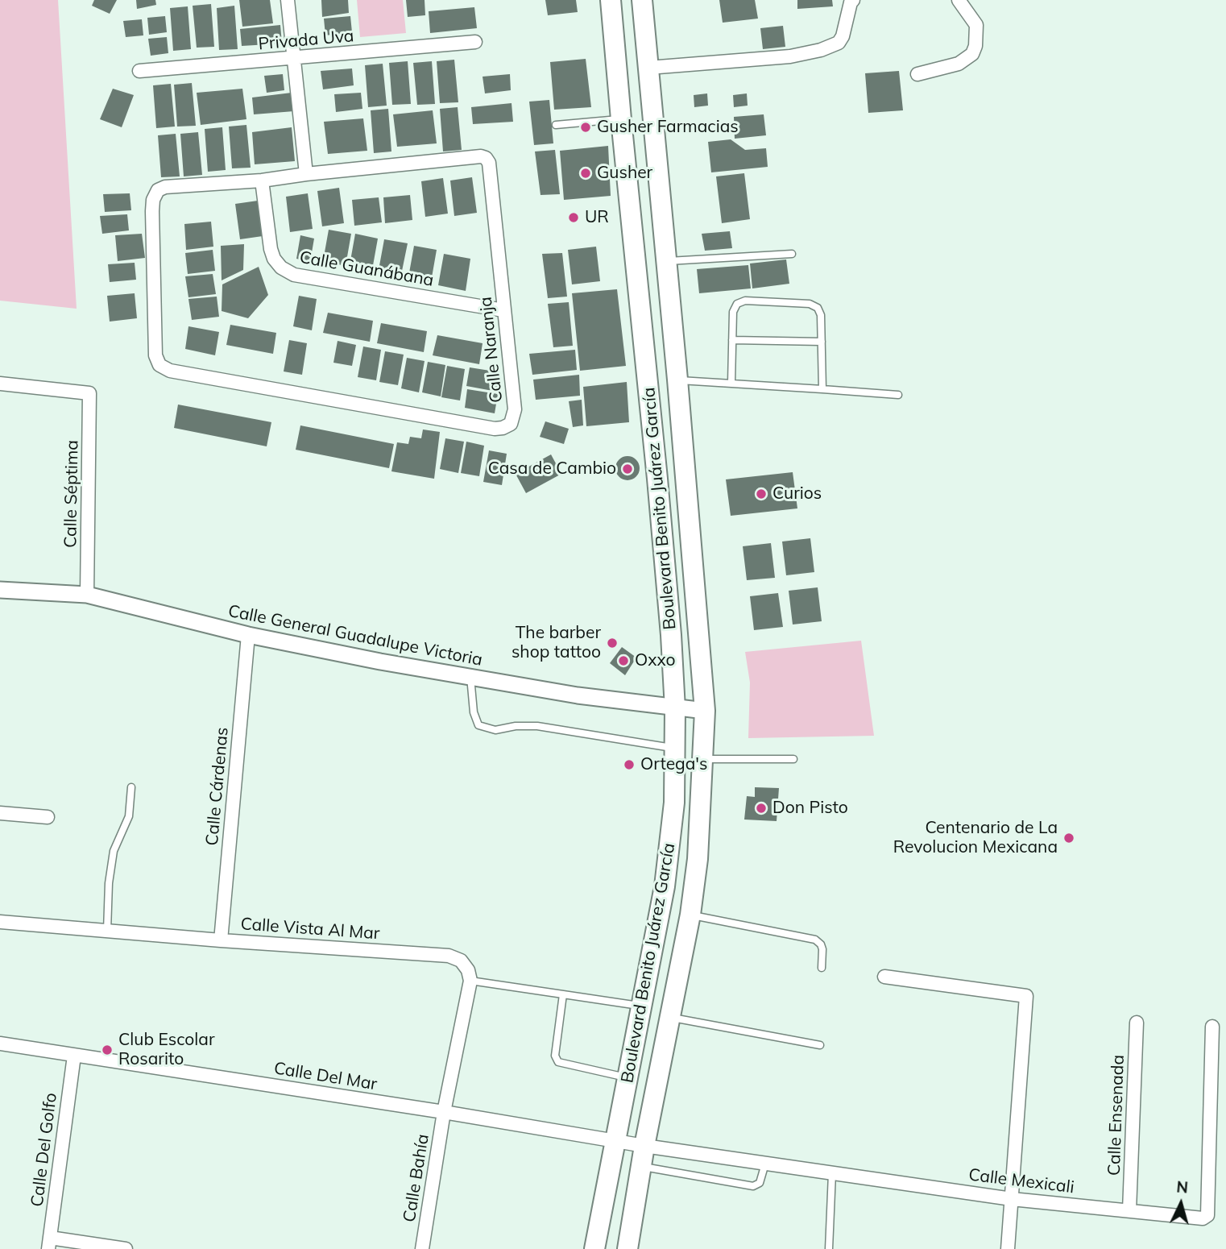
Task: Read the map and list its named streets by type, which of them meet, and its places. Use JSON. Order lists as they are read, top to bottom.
{
  "streets": {
    "main road": ["Boulevard Benito Juárez García"],
    "street": [
      "Privada Uva",
      "Calle Guanábana",
      "Calle Naranja",
      "Calle Séptima",
      "Calle General Guadalupe Victoria",
      "Calle Cárdenas",
      "Calle Vista Al Mar",
      "Calle Del Mar",
      "Calle Ensenada",
      "Calle Del Golfo",
      "Calle Bahía",
      "Calle Mexicali"
    ]
  },
  "crossings": [
    ["Calle Guanábana", "Calle Naranja"],
    ["Calle Séptima", "Calle General Guadalupe Victoria"],
    ["Boulevard Benito Juárez García", "Calle General Guadalupe Victoria"],
    ["Boulevard Benito Juárez García", "Calle Del Mar"],
    ["Boulevard Benito Juárez García", "Calle Mexicali"],
    ["Calle General Guadalupe Victoria", "Calle Cárdenas"],
    ["Calle Cárdenas", "Calle Vista Al Mar"],
    ["Calle Del Mar", "Calle Del Golfo"],
    ["Calle Del Mar", "Calle Bahía"],
    ["Calle Del Mar", "Calle Mexicali"],
    ["Calle Ensenada", "Calle Mexicali"]
  ],
  "places": [
    "Gusher Farmacias",
    "Gusher",
    "UR",
    "Casa de Cambio",
    "Curios",
    "The barber shop tattoo",
    "Oxxo",
    "Ortega's",
    "Don Pisto",
    "Centenario de La Revolucion Mexicana",
    "Club Escolar Rosarito"
  ],
  "north": "top"
}
